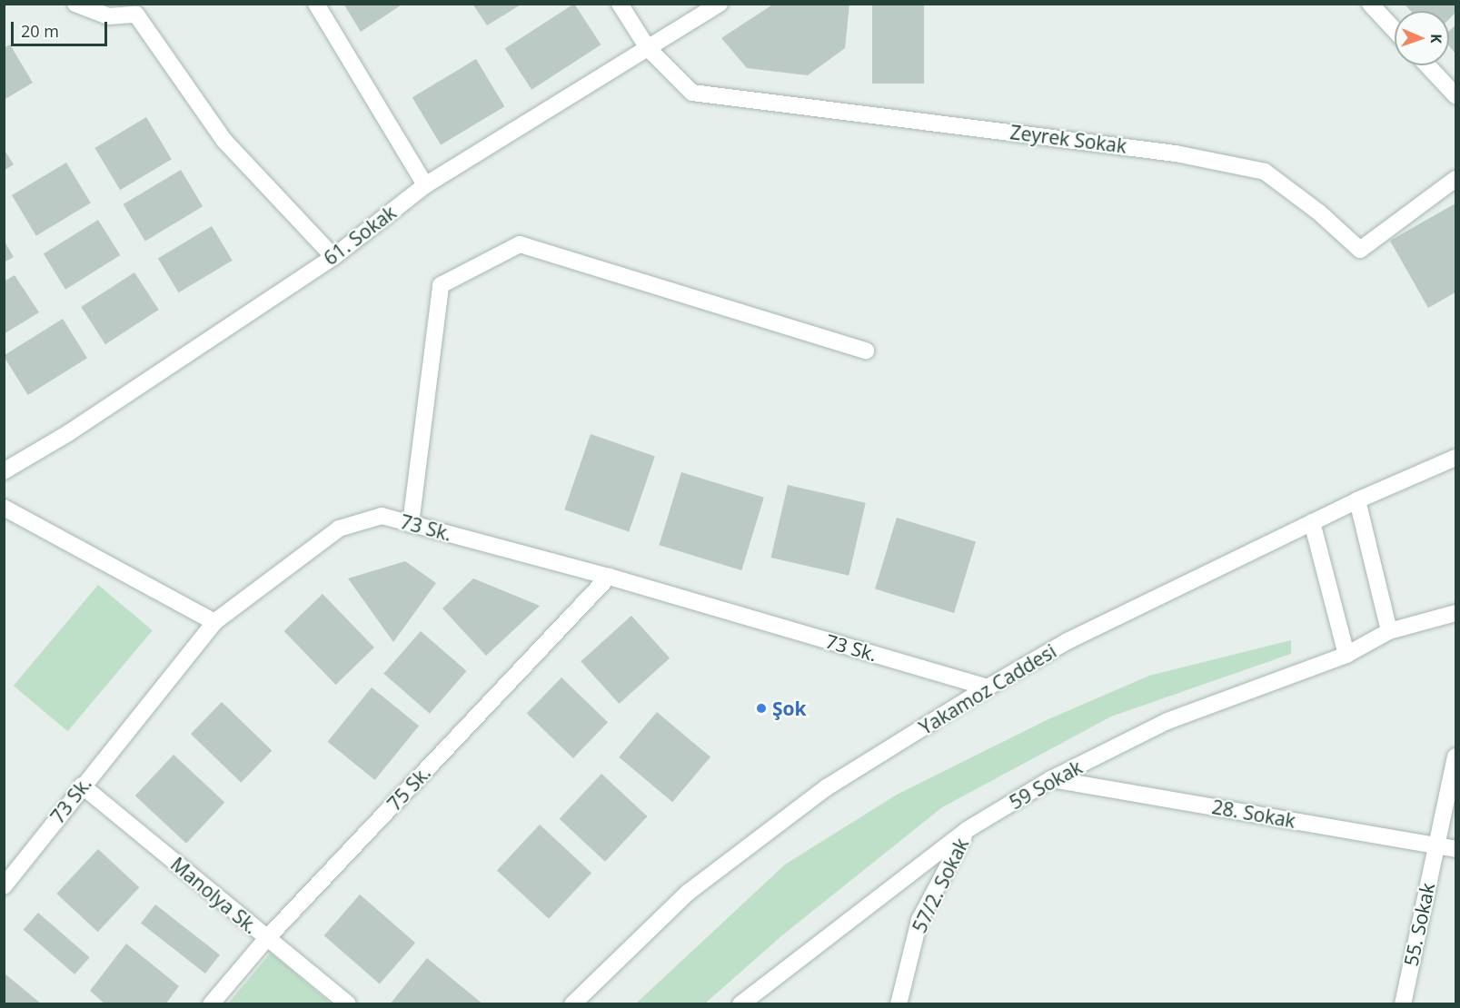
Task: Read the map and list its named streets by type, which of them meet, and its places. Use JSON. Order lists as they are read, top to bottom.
{
  "streets": {
    "street": [
      "Zeyrek Sokak",
      "61. Sokak",
      "73 Sk.",
      "Yakamoz Caddesi",
      "59 Sokak",
      "75 Sk.",
      "28. Sokak",
      "57/2. Sokak",
      "Manolya Sk.",
      "55. Sokak"
    ]
  },
  "crossings": [
    ["Zeyrek Sokak", "61. Sokak"],
    ["73 Sk.", "Yakamoz Caddesi"],
    ["73 Sk.", "75 Sk."],
    ["73 Sk.", "Manolya Sk."],
    ["59 Sokak", "28. Sokak"],
    ["59 Sokak", "57/2. Sokak"],
    ["75 Sk.", "Manolya Sk."],
    ["28. Sokak", "55. Sokak"]
  ],
  "places": ["Şok"],
  "scale_bar": "20 m",
  "north": "right"
}
